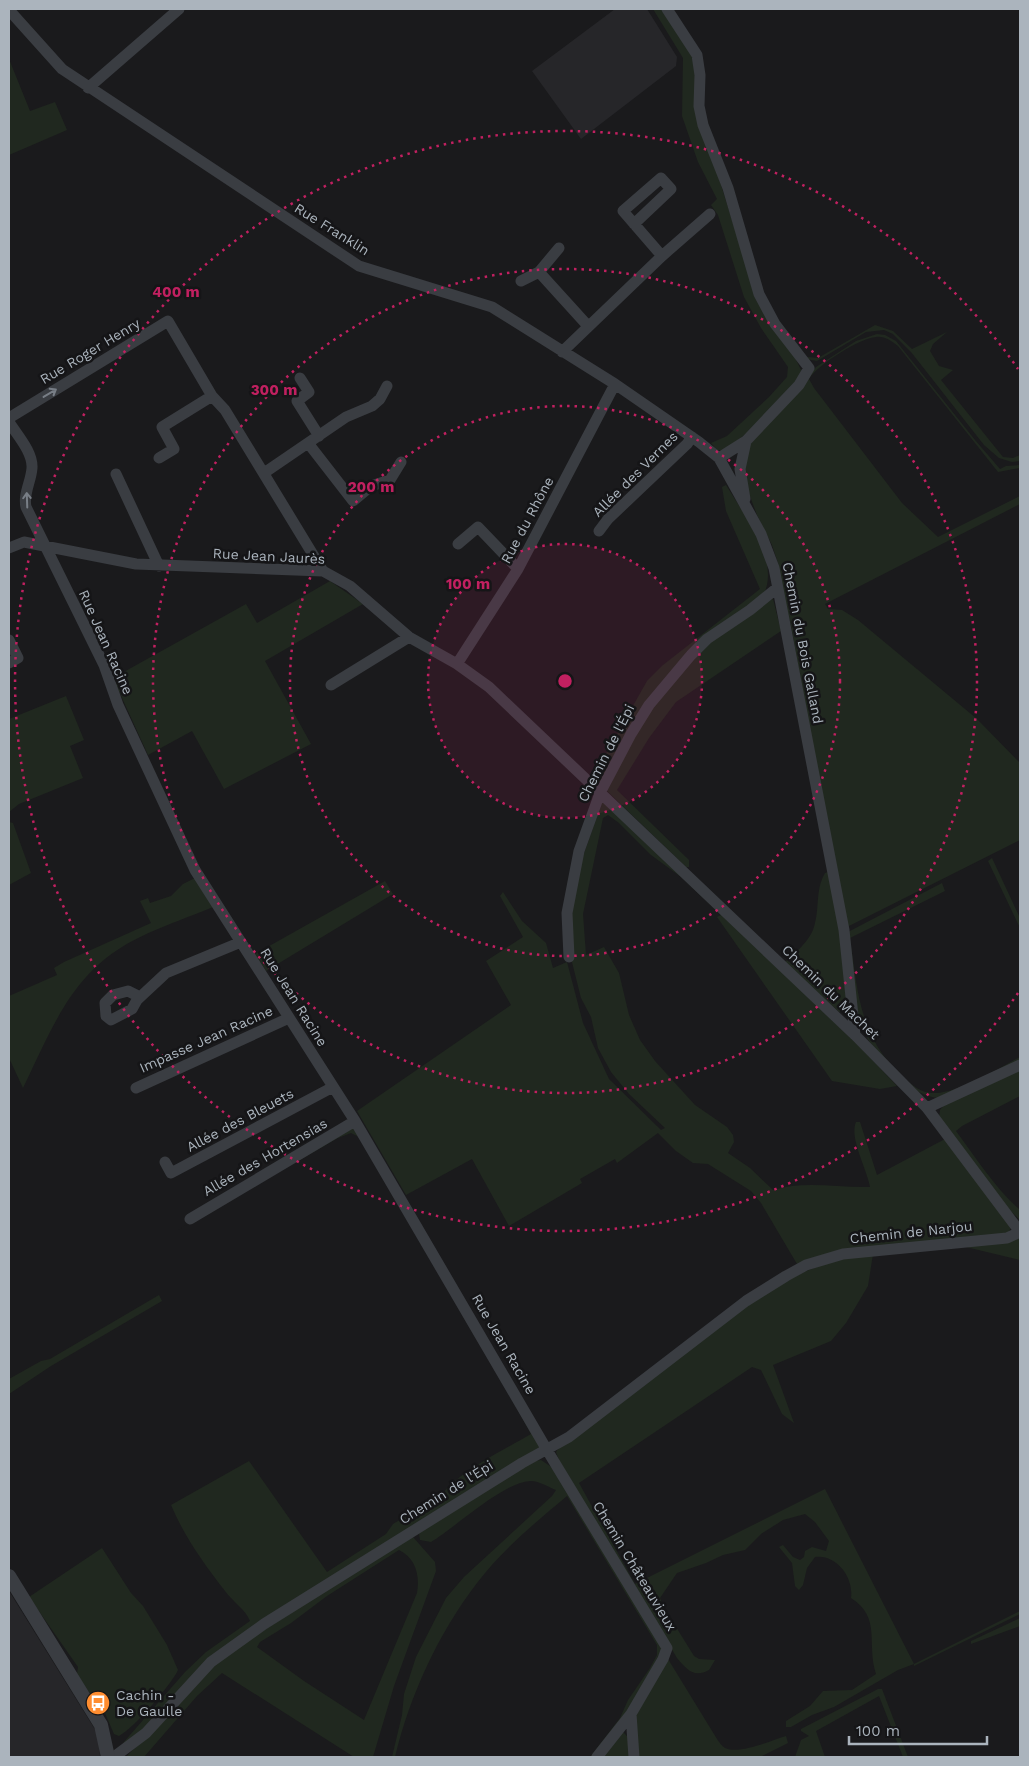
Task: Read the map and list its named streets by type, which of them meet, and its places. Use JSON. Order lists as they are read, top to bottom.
{
  "streets": {
    "street": [
      "Rue Franklin",
      "Rue Roger Henry",
      "Allée des Vernes",
      "Rue du Rhône",
      "Rue Jean Jaurès",
      "Rue Jean Racine",
      "Chemin du Bois Galland",
      "Chemin de l'Épi",
      "Chemin du Machet",
      "Impasse Jean Racine",
      "Allée des Bleuets",
      "Allée des Hortensias",
      "Chemin de Narjou",
      "Chemin Châteauvieux"
    ]
  },
  "crossings": [
    ["Rue Franklin", "Allée des Vernes"],
    ["Rue Franklin", "Rue du Rhône"],
    ["Rue Franklin", "Chemin du Bois Galland"],
    ["Rue du Rhône", "Rue Jean Jaurès"],
    ["Rue Jean Jaurès", "Rue Jean Racine"],
    ["Rue Jean Jaurès", "Chemin de l'Épi"],
    ["Rue Jean Jaurès", "Chemin du Machet"],
    ["Rue Jean Racine", "Chemin de l'Épi"],
    ["Rue Jean Racine", "Impasse Jean Racine"],
    ["Rue Jean Racine", "Allée des Bleuets"],
    ["Rue Jean Racine", "Allée des Hortensias"],
    ["Rue Jean Racine", "Chemin Châteauvieux"],
    ["Chemin du Bois Galland", "Chemin de l'Épi"],
    ["Chemin du Bois Galland", "Chemin du Machet"],
    ["Chemin de l'Épi", "Chemin du Machet"],
    ["Chemin de l'Épi", "Chemin de Narjou"],
    ["Chemin de l'Épi", "Chemin Châteauvieux"],
    ["Chemin du Machet", "Chemin de Narjou"]
  ],
  "places": {
    "bus stop": ["Cachin - De Gaulle"]
  },
  "scale_bar": "100 m",
  "rings": [
    "400 m",
    "300 m",
    "200 m",
    "100 m"
  ]
}
